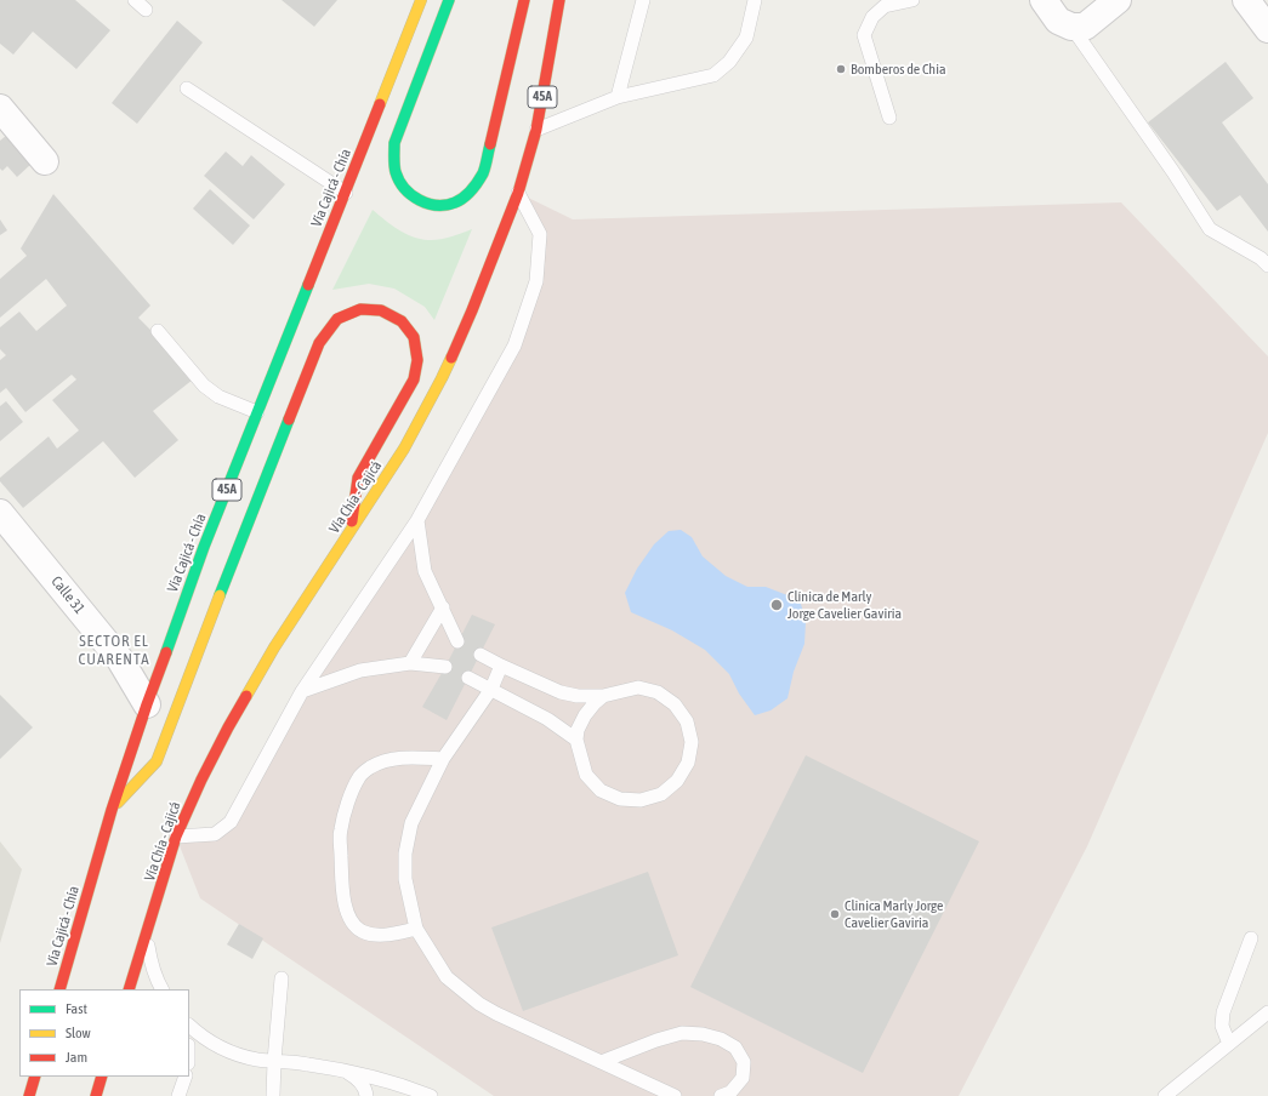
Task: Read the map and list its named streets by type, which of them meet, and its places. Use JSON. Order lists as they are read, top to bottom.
{
  "streets": {
    "highway": ["45A", "Vía Cajicá - Chía", "Vía Chía - Cajicá"],
    "street": ["Calle 31"]
  },
  "crossings": [
    ["Vía Cajicá - Chía", "Calle 31"]
  ],
  "districts": ["SECTOR EL CUARENTA"],
  "places": ["Bomberos de Chia", "Clínica de Marly Jorge Cavelier Gaviria", "Clinica Marly Jorge Cavelier Gaviria"],
  "legend": ["Fast", "Slow", "Jam"]
}
